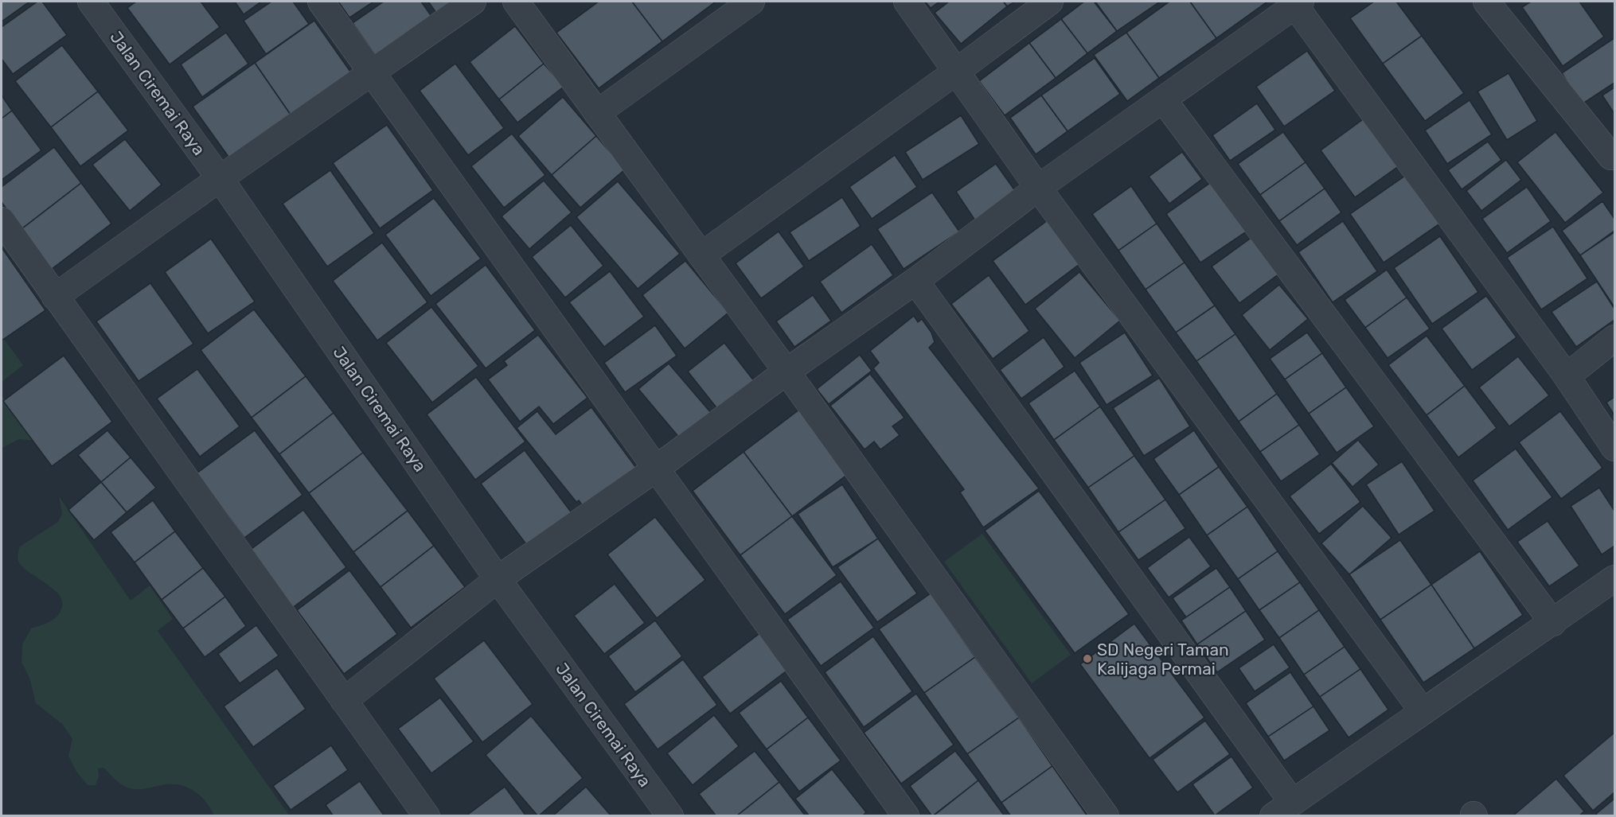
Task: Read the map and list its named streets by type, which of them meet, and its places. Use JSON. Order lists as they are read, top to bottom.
{
  "streets": {
    "street": ["Jalan Ciremai Raya"]
  },
  "places": ["SD Negeri Taman Kalijaga Permai"]
}
